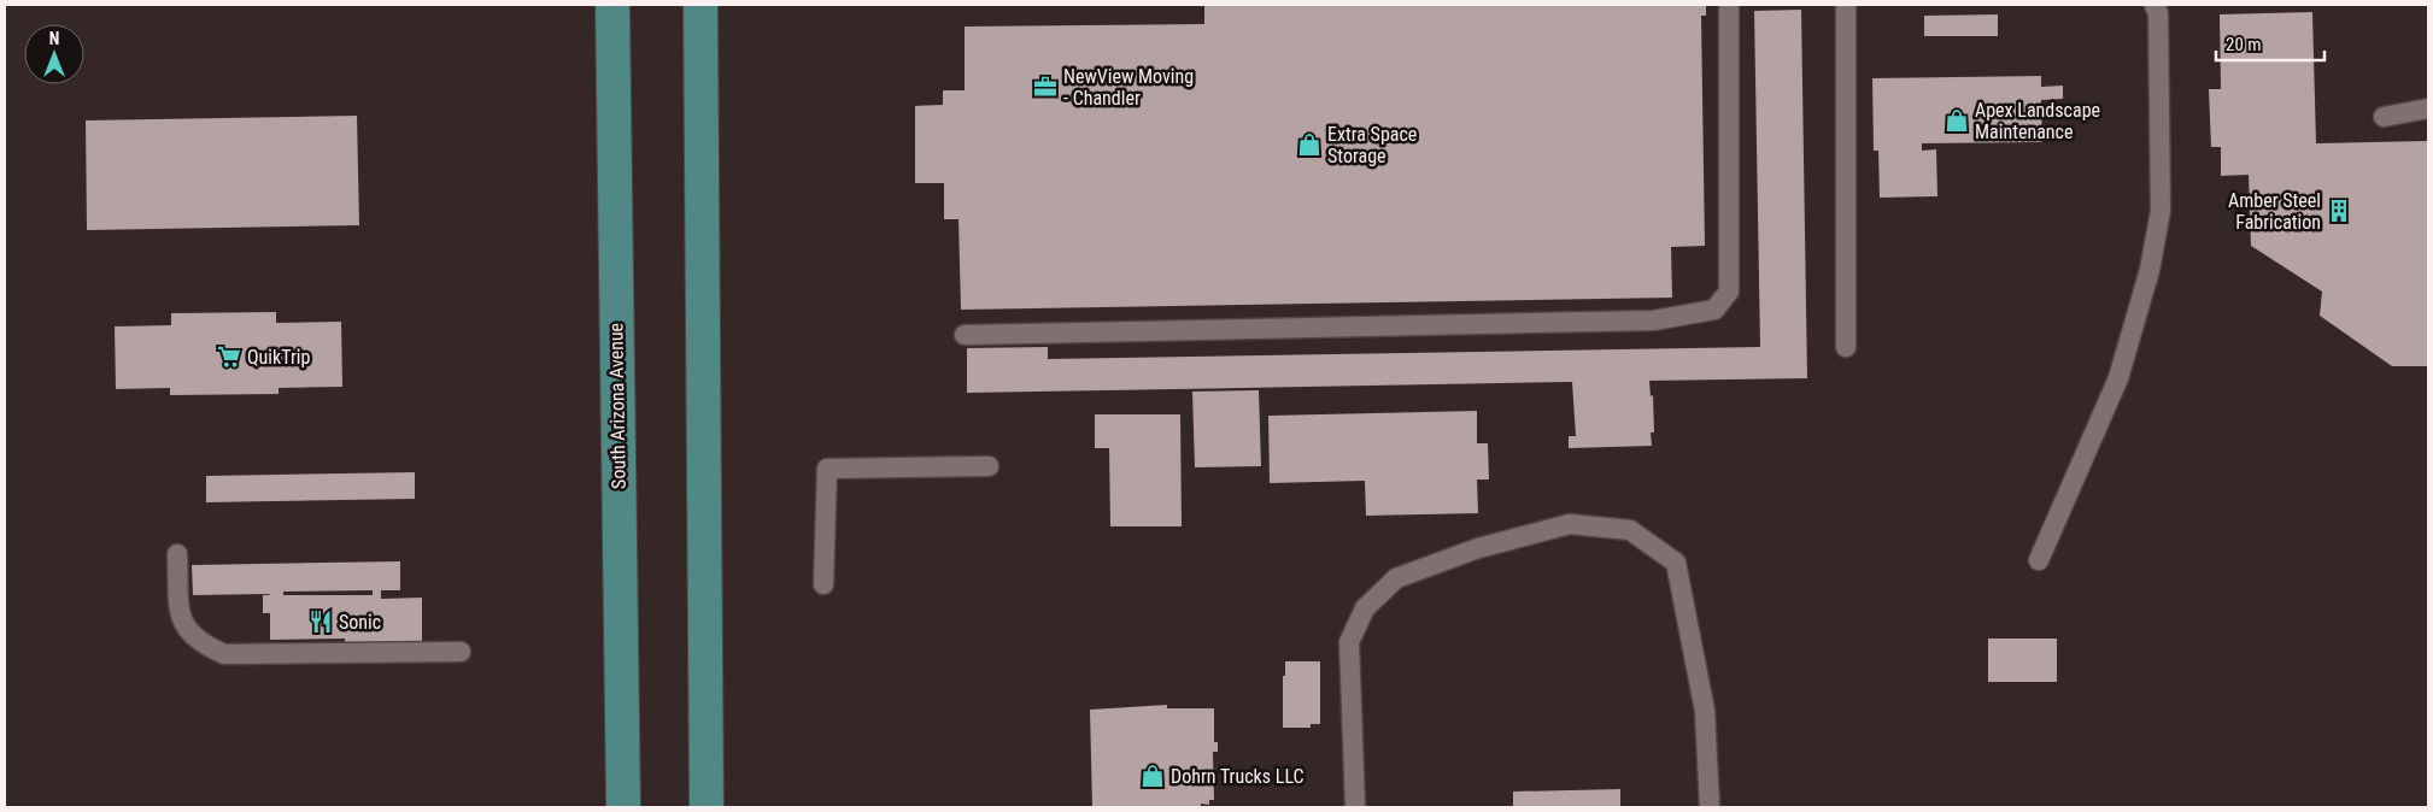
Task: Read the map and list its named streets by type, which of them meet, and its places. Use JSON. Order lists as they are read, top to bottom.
{
  "streets": {
    "main road": ["South Arizona Avenue"]
  },
  "places": {
    "office": ["NewView Moving - Chandler"],
    "shop": ["Apex Landscape Maintenance", "Extra Space Storage", "Dohrn Trucks LLC"],
    "building": ["Amber Steel Fabrication"],
    "supermarket": ["QuikTrip"],
    "restaurant": ["Sonic"]
  },
  "scale_bar": "20 m",
  "north": "top"
}
